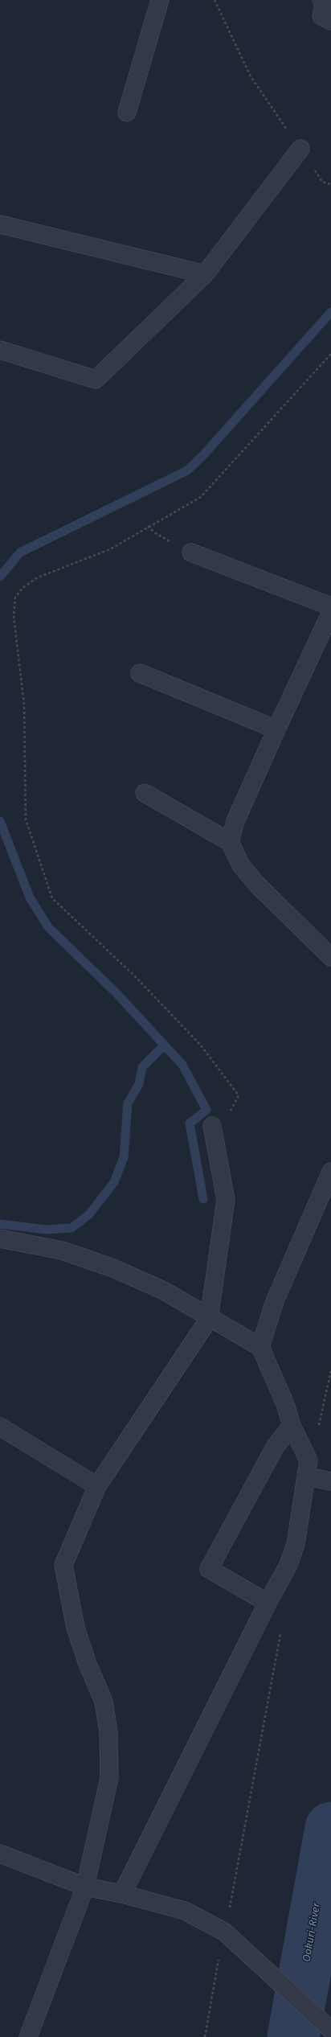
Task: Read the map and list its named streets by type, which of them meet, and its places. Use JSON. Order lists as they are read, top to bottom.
{
  "water": ["Ookuri-River"]
}
